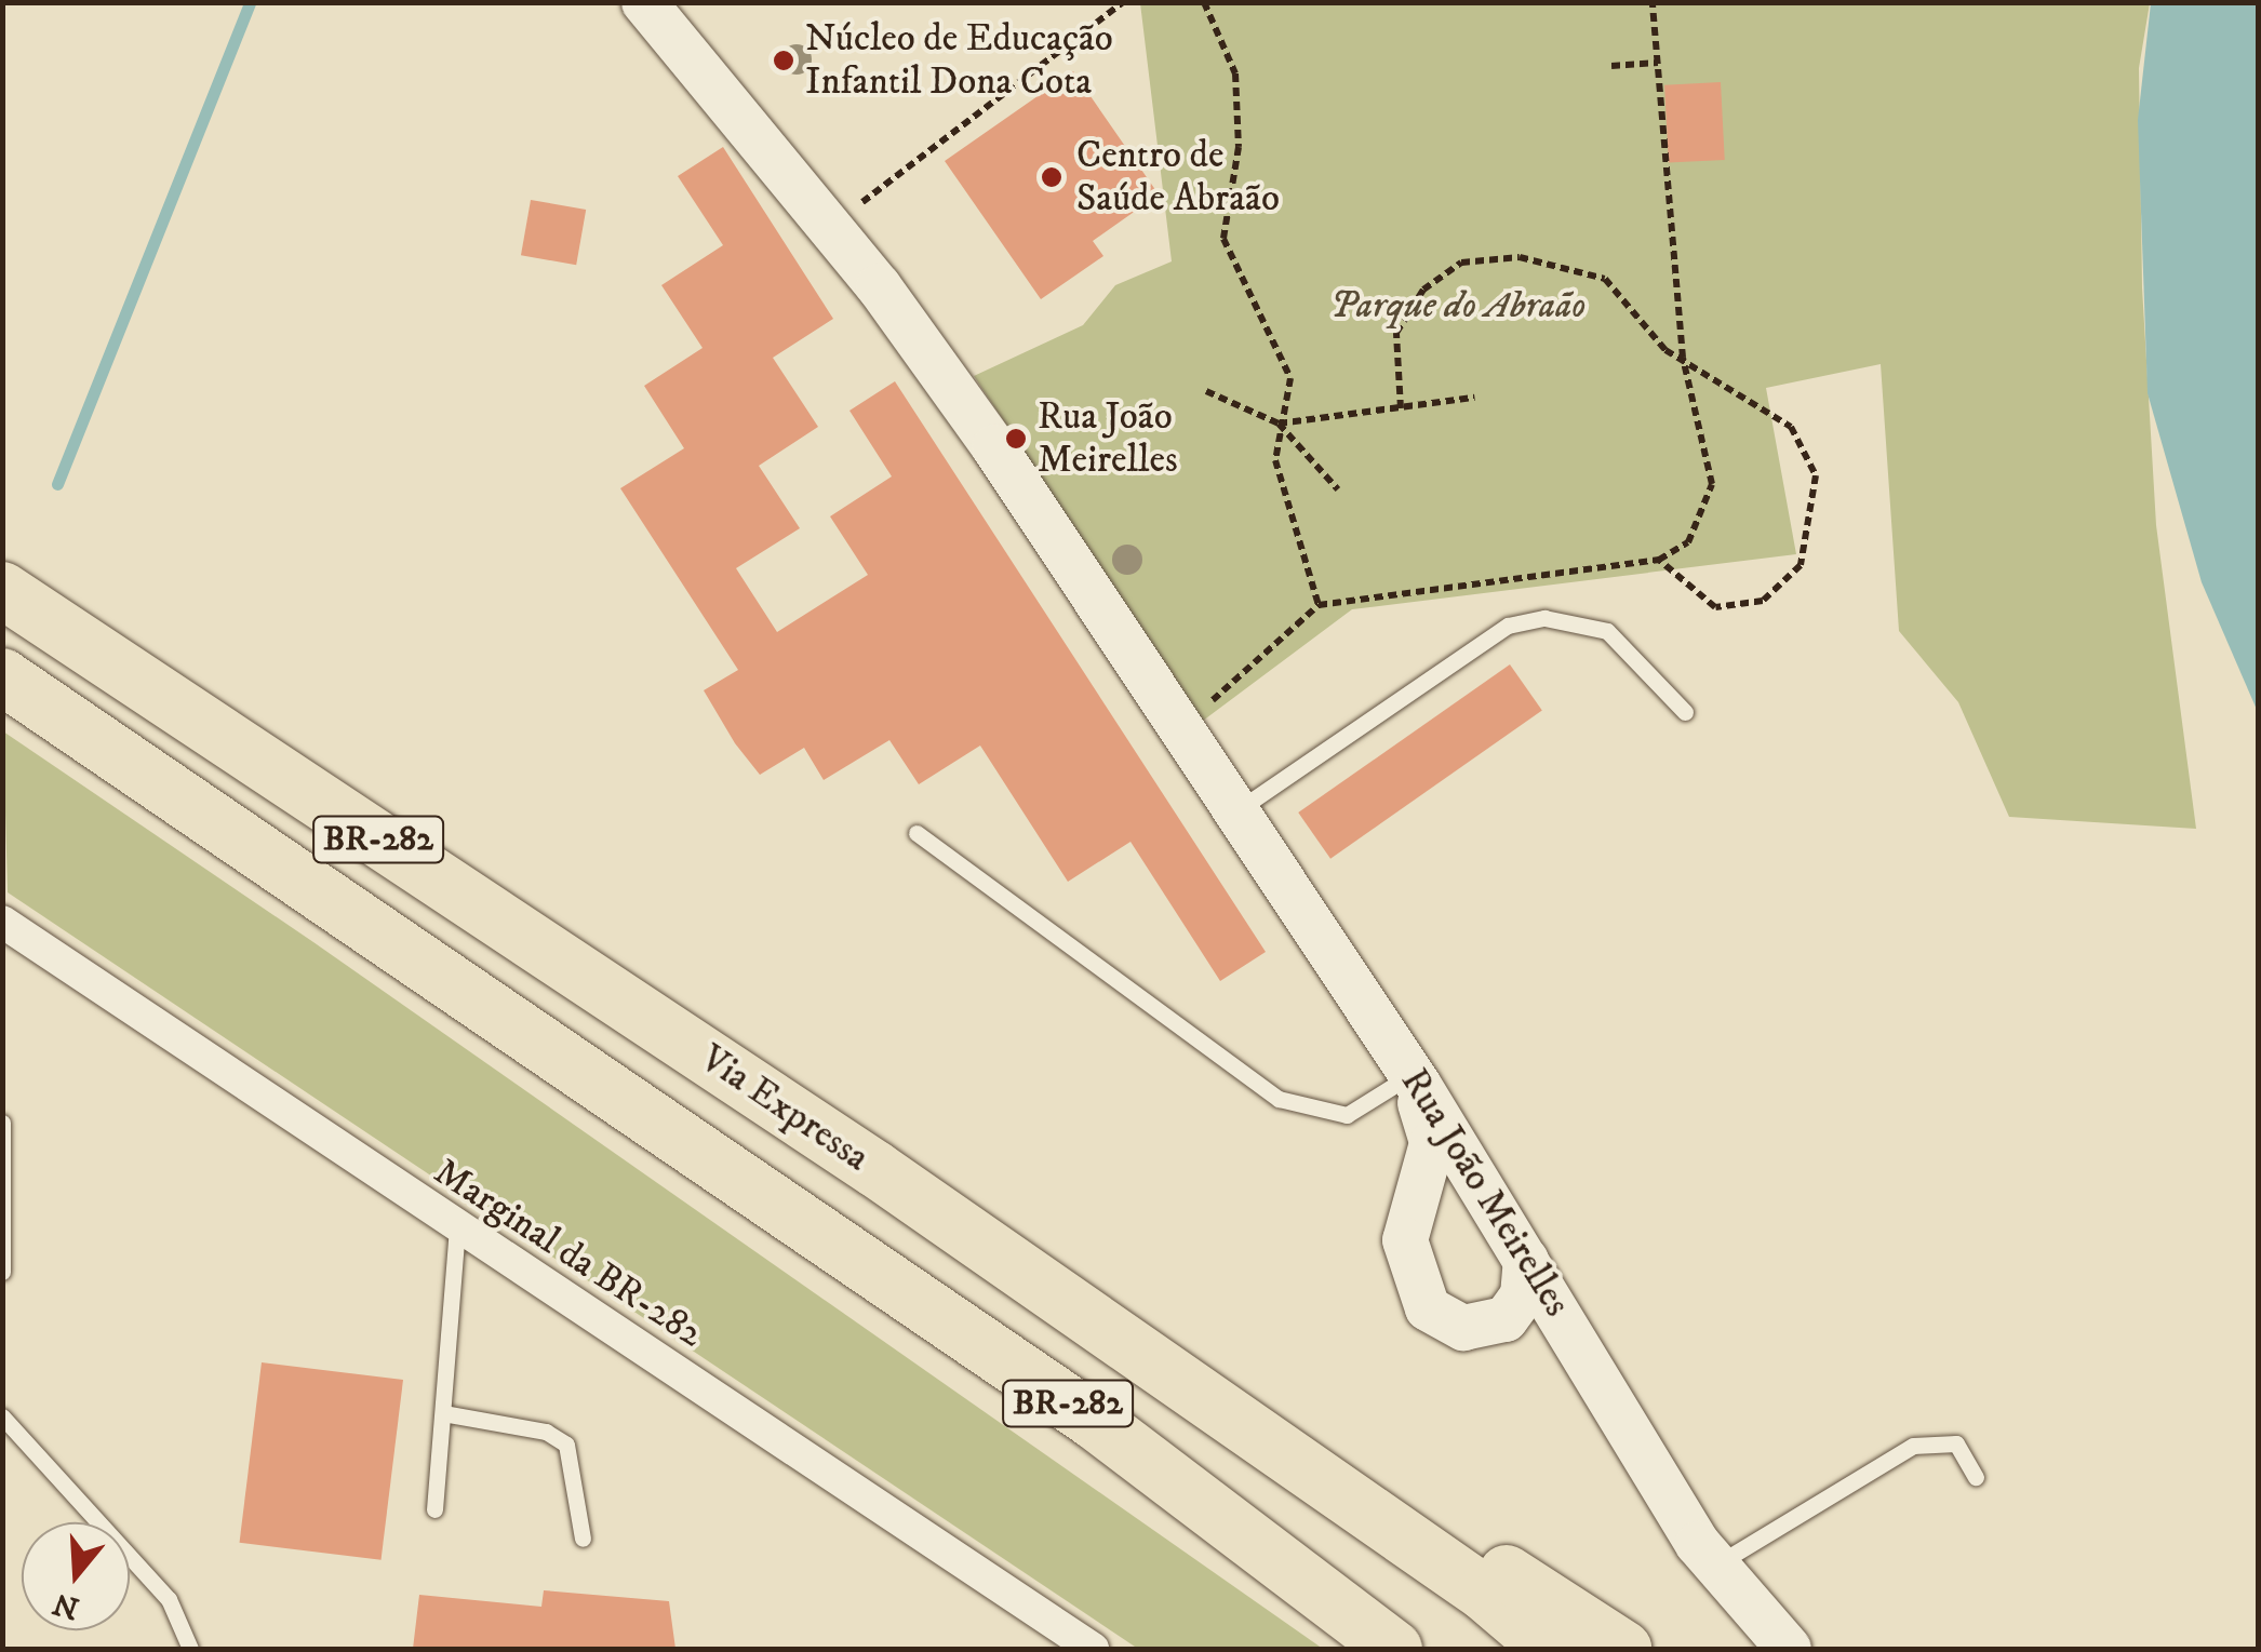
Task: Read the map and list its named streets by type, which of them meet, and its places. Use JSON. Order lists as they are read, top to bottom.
{
  "streets": {
    "highway": ["BR-282", "Via Expressa"],
    "main road": ["Rua João Meirelles"],
    "street": ["Marginal da BR-282"]
  },
  "parks": ["Parque do Abraão"],
  "places": ["Núcleo de Educação Infantil Dona Cota", "Centro de Saúde Abraão", "Rua João Meirelles"],
  "north": "bottom"
}
